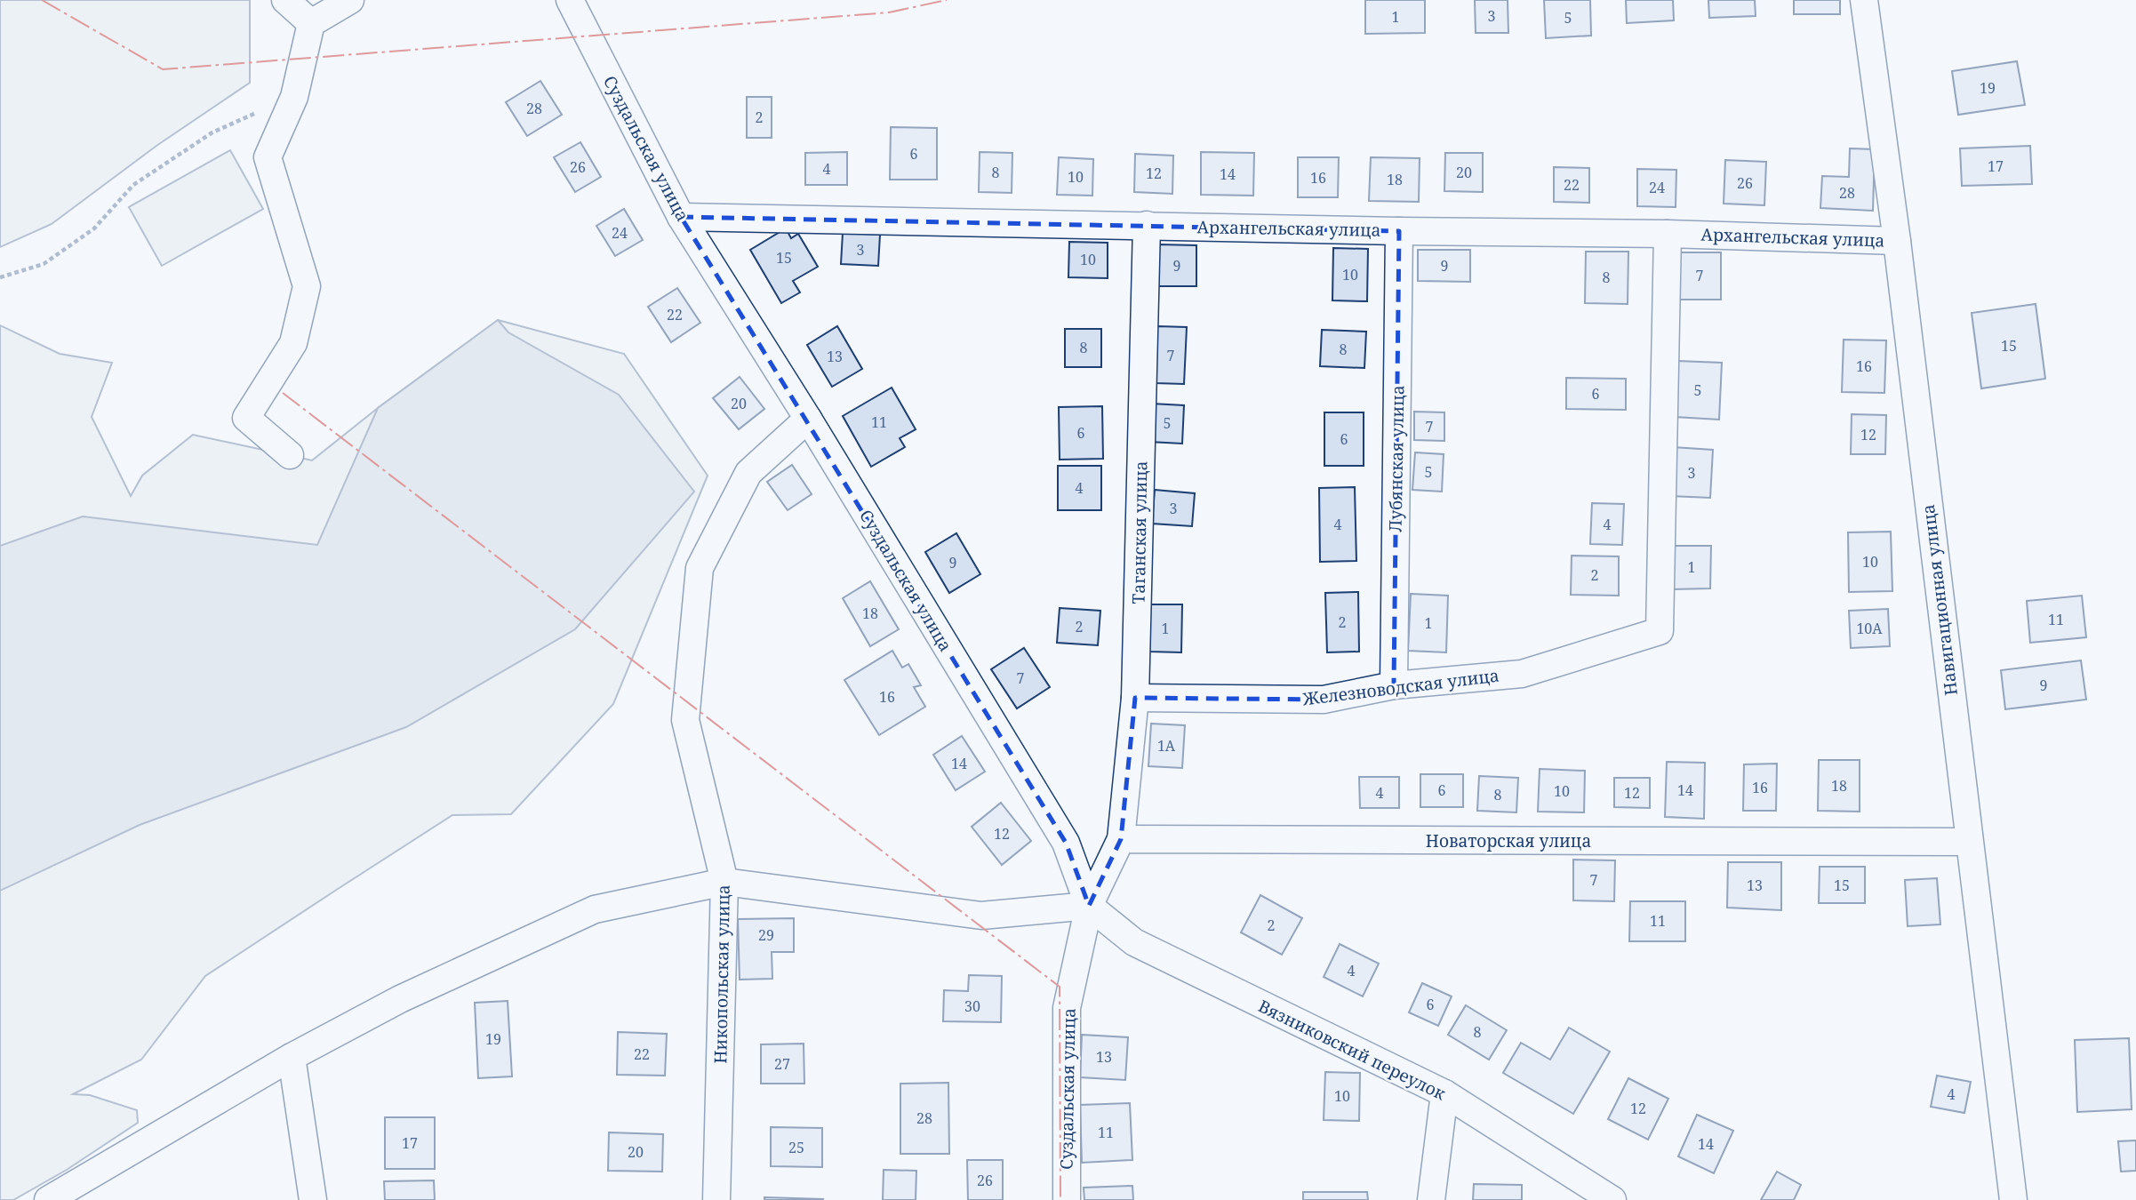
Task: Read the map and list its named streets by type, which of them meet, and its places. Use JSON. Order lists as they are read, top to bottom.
{
  "streets": {
    "street": [
      "Суздальская улица",
      "Архангельская улица",
      "Лубянская улица",
      "Таганская улица",
      "Навигационная улица",
      "Железноводская улица",
      "Новаторская улица",
      "Никопольская улица",
      "Вязниковский переулок"
    ]
  },
  "crossings": [
    ["Суздальская улица", "Архангельская улица"],
    ["Суздальская улица", "Никопольская улица"],
    ["Суздальская улица", "Вязниковский переулок"],
    ["Архангельская улица", "Лубянская улица"],
    ["Архангельская улица", "Таганская улица"],
    ["Архангельская улица", "Навигационная улица"],
    ["Архангельская улица", "Железноводская улица"],
    ["Лубянская улица", "Железноводская улица"],
    ["Таганская улица", "Железноводская улица"],
    ["Таганская улица", "Новаторская улица"],
    ["Навигационная улица", "Новаторская улица"]
  ],
  "house_numbers": [
    "3",
    "1",
    "5",
    "19",
    "28",
    "2",
    "6",
    "17",
    "26",
    "4",
    "8",
    "20",
    "12",
    "14",
    "10",
    "16",
    "18",
    "26",
    "22",
    "24",
    "28",
    "24",
    "3",
    "15",
    "10",
    "9",
    "9",
    "10",
    "7",
    "8",
    "22",
    "15",
    "8",
    "8",
    "7",
    "13",
    "16",
    "5",
    "6",
    "20",
    "11",
    "5",
    "7",
    "6",
    "12",
    "6",
    "5",
    "3",
    "4",
    "3",
    "4",
    "4",
    "10",
    "9",
    "1",
    "2",
    "18",
    "11",
    "2",
    "1",
    "2",
    "1",
    "10А",
    "7",
    "9",
    "16",
    "1А",
    "14",
    "18",
    "16",
    "6",
    "14",
    "10",
    "4",
    "12",
    "8",
    "12",
    "7",
    "13",
    "15",
    "11",
    "2",
    "29",
    "4",
    "6",
    "30",
    "8",
    "19",
    "22",
    "13",
    "27",
    "4",
    "10",
    "12",
    "28",
    "11",
    "17",
    "14",
    "25",
    "20",
    "26"
  ]
}
